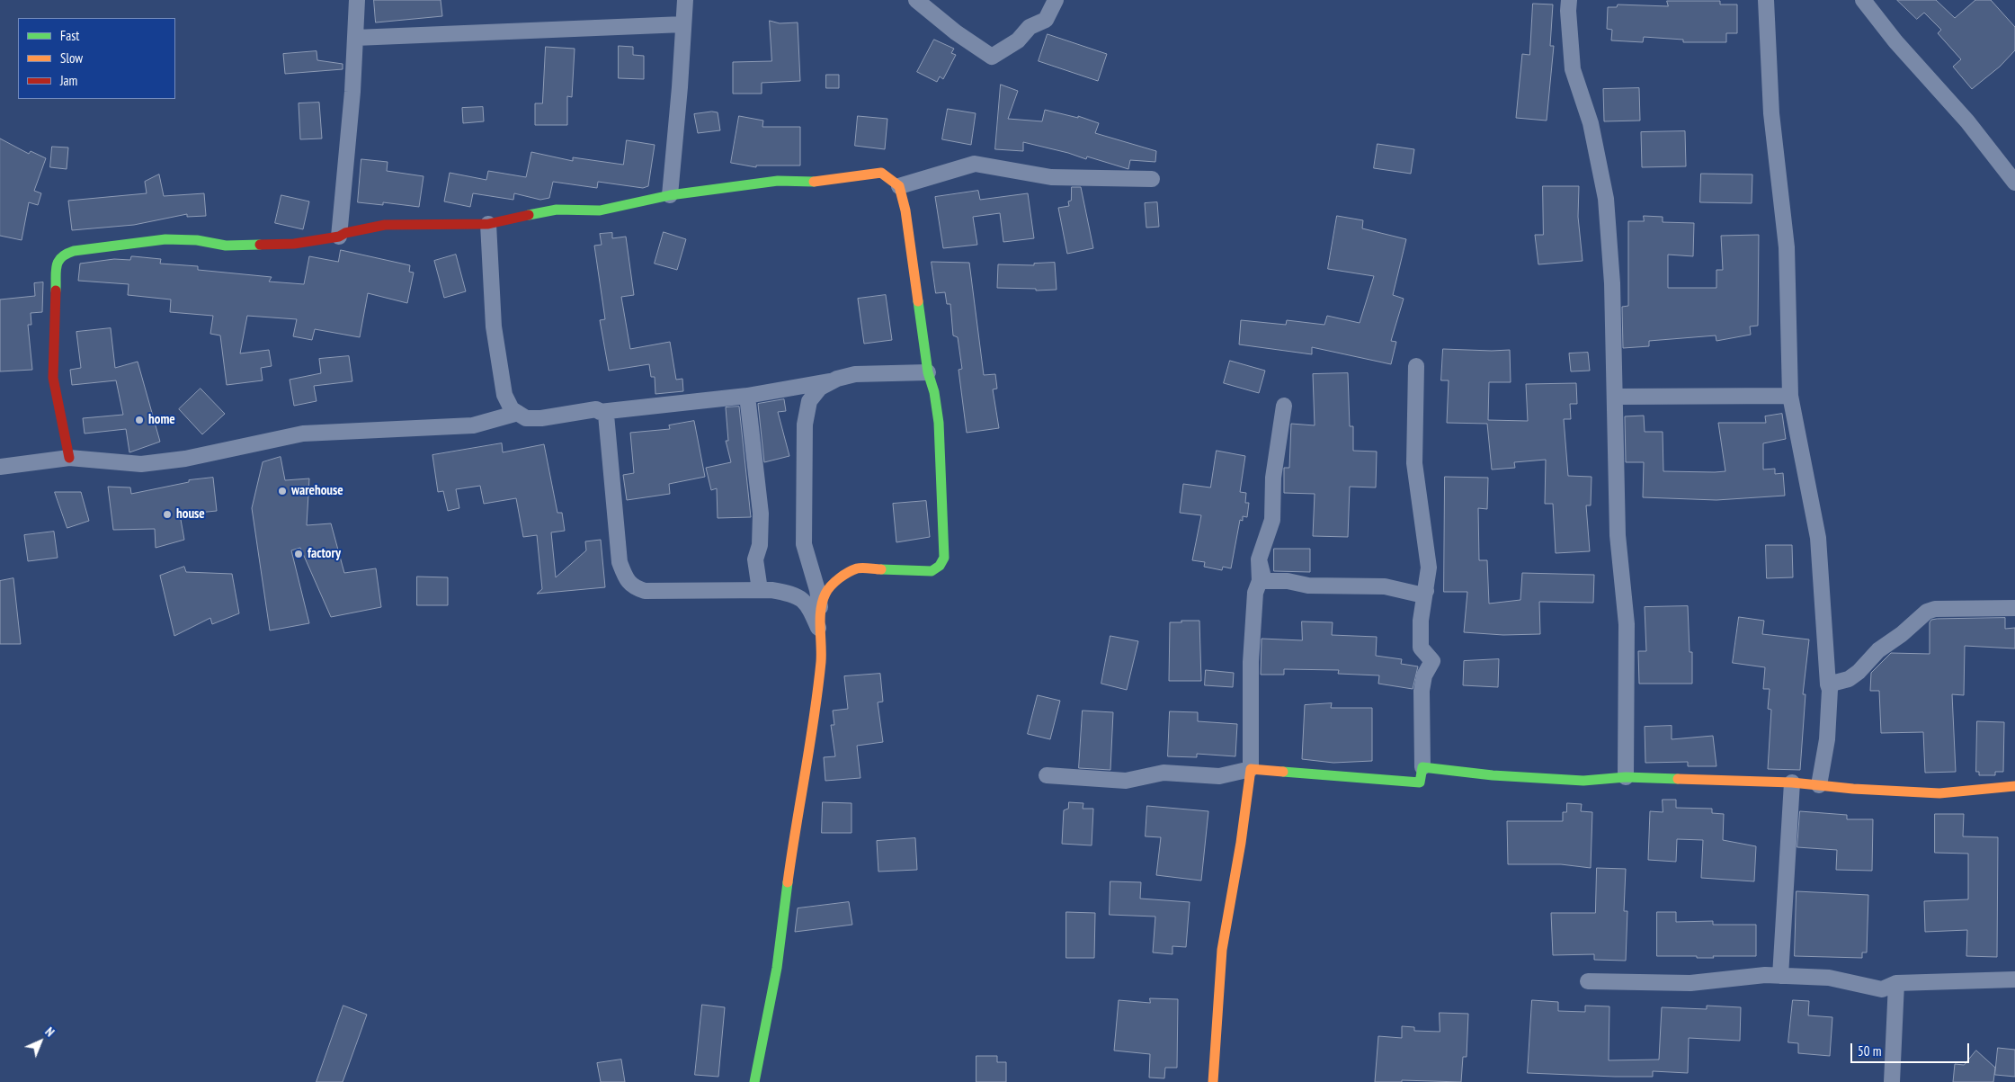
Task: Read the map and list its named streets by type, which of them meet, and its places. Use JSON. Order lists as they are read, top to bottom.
{
  "places": [
    "home",
    "warehouse",
    "house",
    "factory"
  ],
  "legend": ["Fast", "Slow", "Jam"],
  "scale_bar": "50 m",
  "north": "top right"
}
